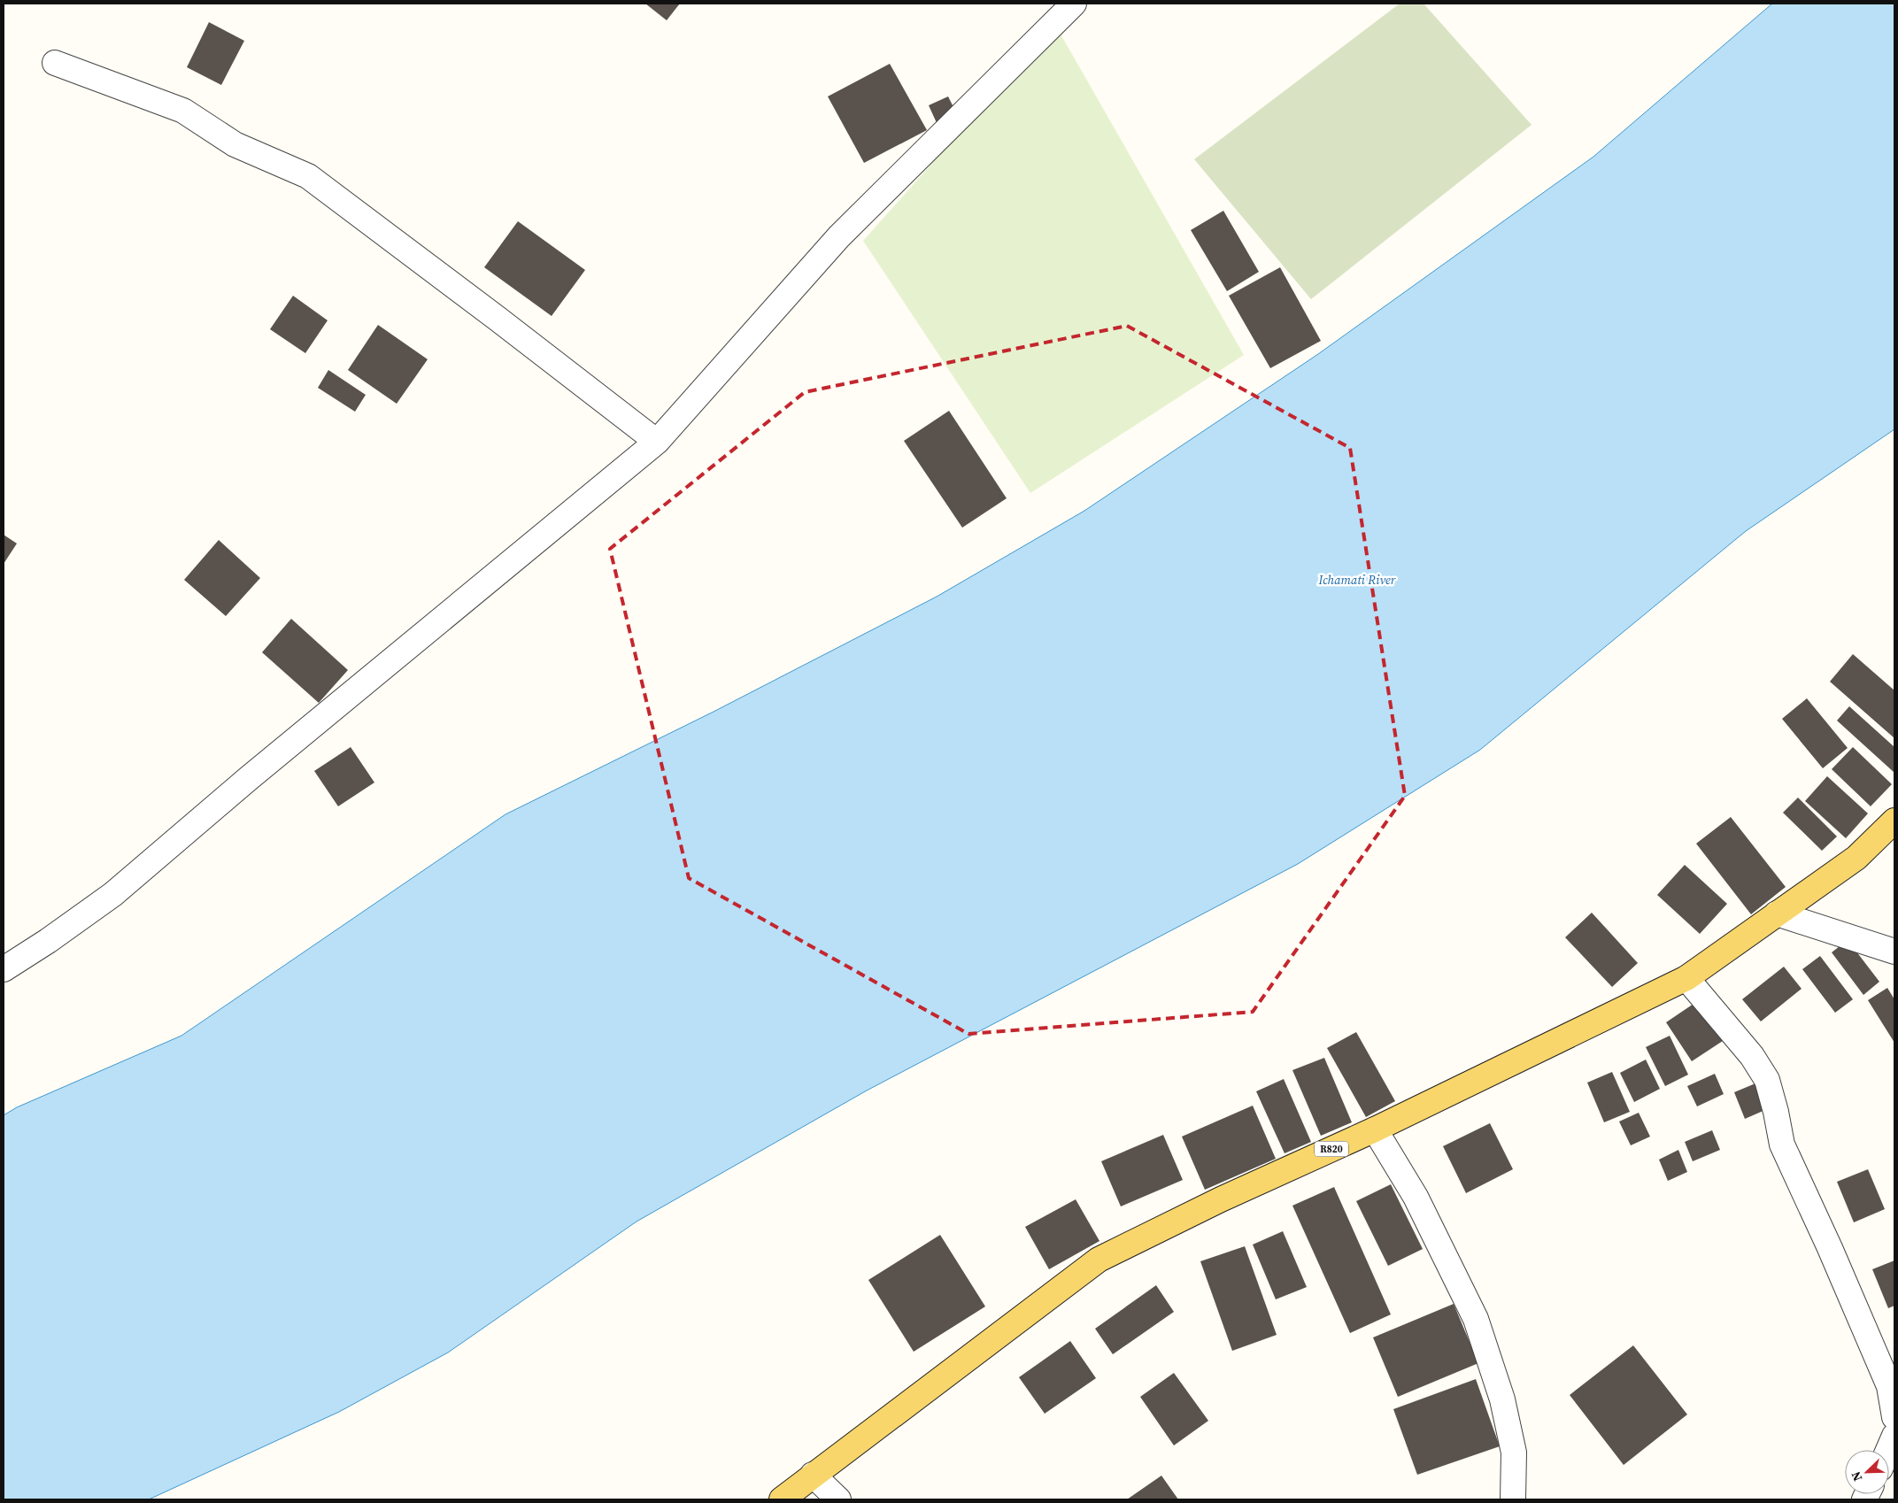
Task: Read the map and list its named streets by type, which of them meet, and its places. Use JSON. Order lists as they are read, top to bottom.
{
  "streets": {
    "main road": ["R820"]
  },
  "water": ["Ichamati River"],
  "north": "bottom left"
}
